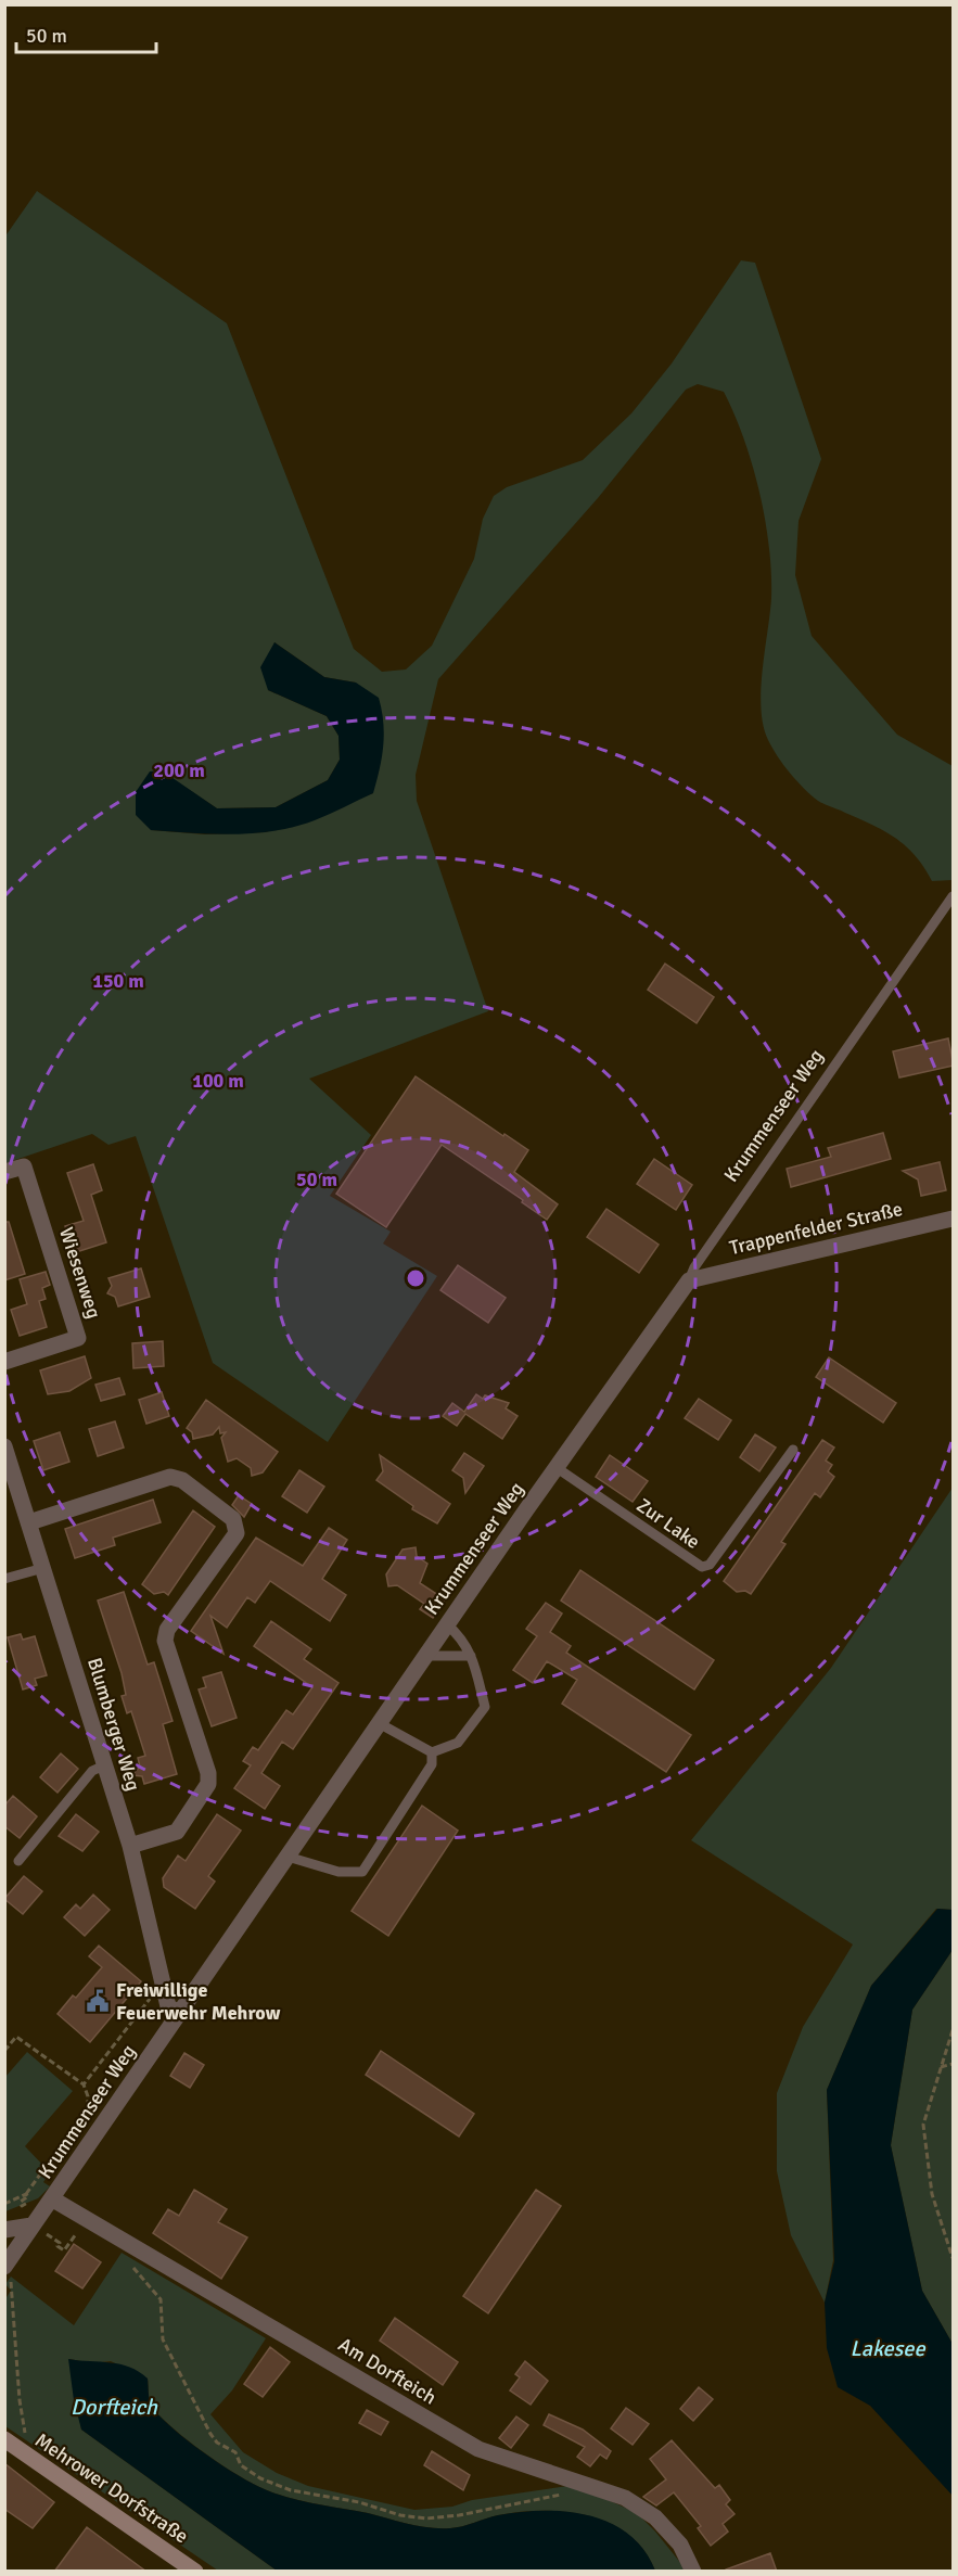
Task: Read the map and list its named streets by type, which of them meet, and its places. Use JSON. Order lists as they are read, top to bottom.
{
  "streets": {
    "main road": ["Mehrower Dorfstraße"],
    "street": [
      "Krummenseer Weg",
      "Trappenfelder Straße",
      "Wiesenweg",
      "Blumberger Weg",
      "Am Dorfteich"
    ],
    "lane": ["Zur Lake"]
  },
  "crossings": [
    ["Krummenseer Weg", "Trappenfelder Straße"],
    ["Krummenseer Weg", "Zur Lake"],
    ["Krummenseer Weg", "Blumberger Weg"],
    ["Krummenseer Weg", "Am Dorfteich"]
  ],
  "water": ["Lakesee", "Dorfteich"],
  "places": {
    "public building": ["Freiwillige Feuerwehr Mehrow"]
  },
  "scale_bar": "50 m",
  "rings": [
    "200 m",
    "150 m",
    "100 m",
    "50 m"
  ]
}
